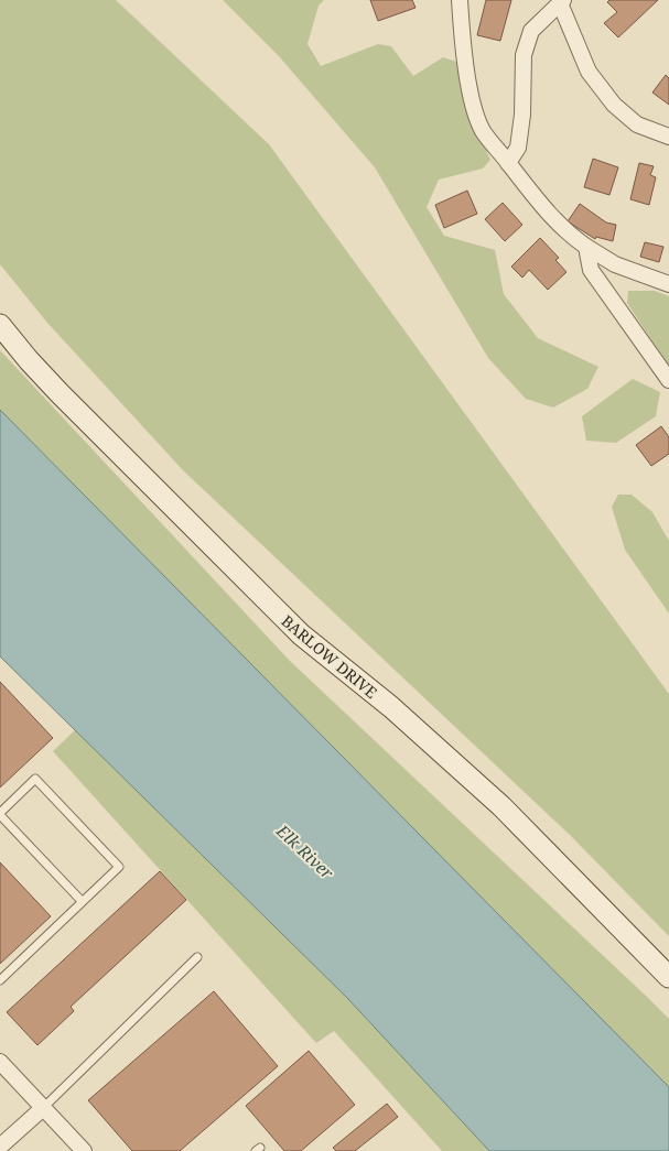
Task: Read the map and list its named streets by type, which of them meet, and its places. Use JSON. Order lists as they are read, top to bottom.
{
  "streets": {
    "street": ["BARLOW DRIVE"]
  },
  "water": ["Elk River"]
}
